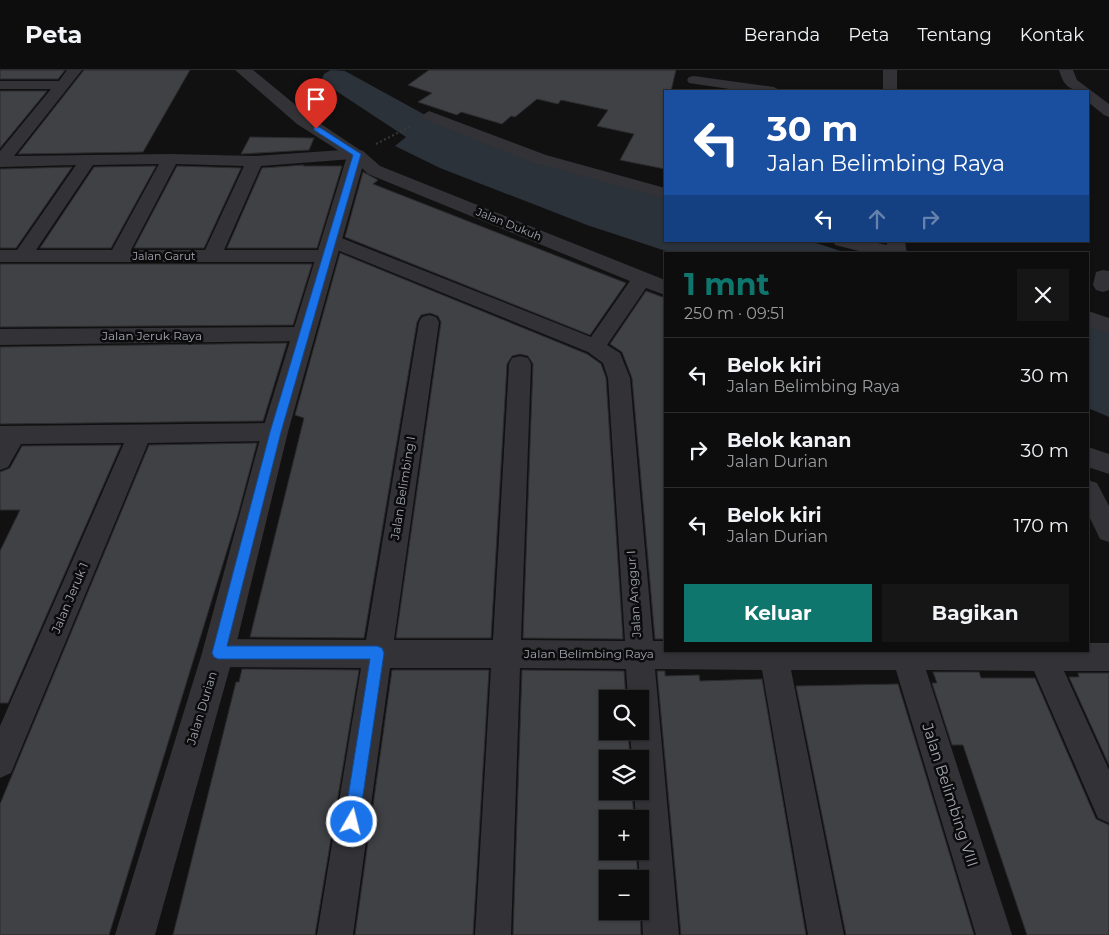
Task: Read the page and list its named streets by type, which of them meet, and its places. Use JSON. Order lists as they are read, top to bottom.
{
  "streets": {
    "street": [
      "Jalan Dukuh",
      "Jalan Garut",
      "Jalan Jeruk Raya",
      "Jalan Belimbing I",
      "Jalan Anggur I",
      "Jalan Jeruk 1",
      "Jalan Belimbing Raya",
      "Jalan Durian",
      "Jalan Belimbing VIII"
    ]
  },
  "crossings": [
    ["Jalan Dukuh", "Jalan Durian"],
    ["Jalan Garut", "Jalan Anggur I"],
    ["Jalan Garut", "Jalan Durian"],
    ["Jalan Jeruk Raya", "Jalan Durian"],
    ["Jalan Belimbing I", "Jalan Belimbing Raya"],
    ["Jalan Anggur I", "Jalan Belimbing Raya"],
    ["Jalan Anggur I", "Jalan Durian"],
    ["Jalan Belimbing Raya", "Jalan Durian"],
    ["Jalan Belimbing Raya", "Jalan Belimbing VIII"]
  ],
  "page": {
    "header": "Peta",
    "nav": [
      "Beranda",
      "Peta",
      "Tentang",
      "Kontak"
    ],
    "turn": ["30 m", "Jalan Belimbing Raya"],
    "heading": ["1 mnt", "250 m · 09:51"],
    "list": [
      {
        "name": "Belok kiri",
        "note": "Jalan Belimbing Raya",
        "value": "30 m"
      },
      {
        "name": "Belok kanan",
        "note": "Jalan Durian",
        "value": "30 m"
      },
      {
        "name": "Belok kiri",
        "note": "Jalan Durian",
        "value": "170 m"
      }
    ],
    "buttons": ["Keluar", "Bagikan"],
    "map_buttons": ["+", "−"]
  }
}
